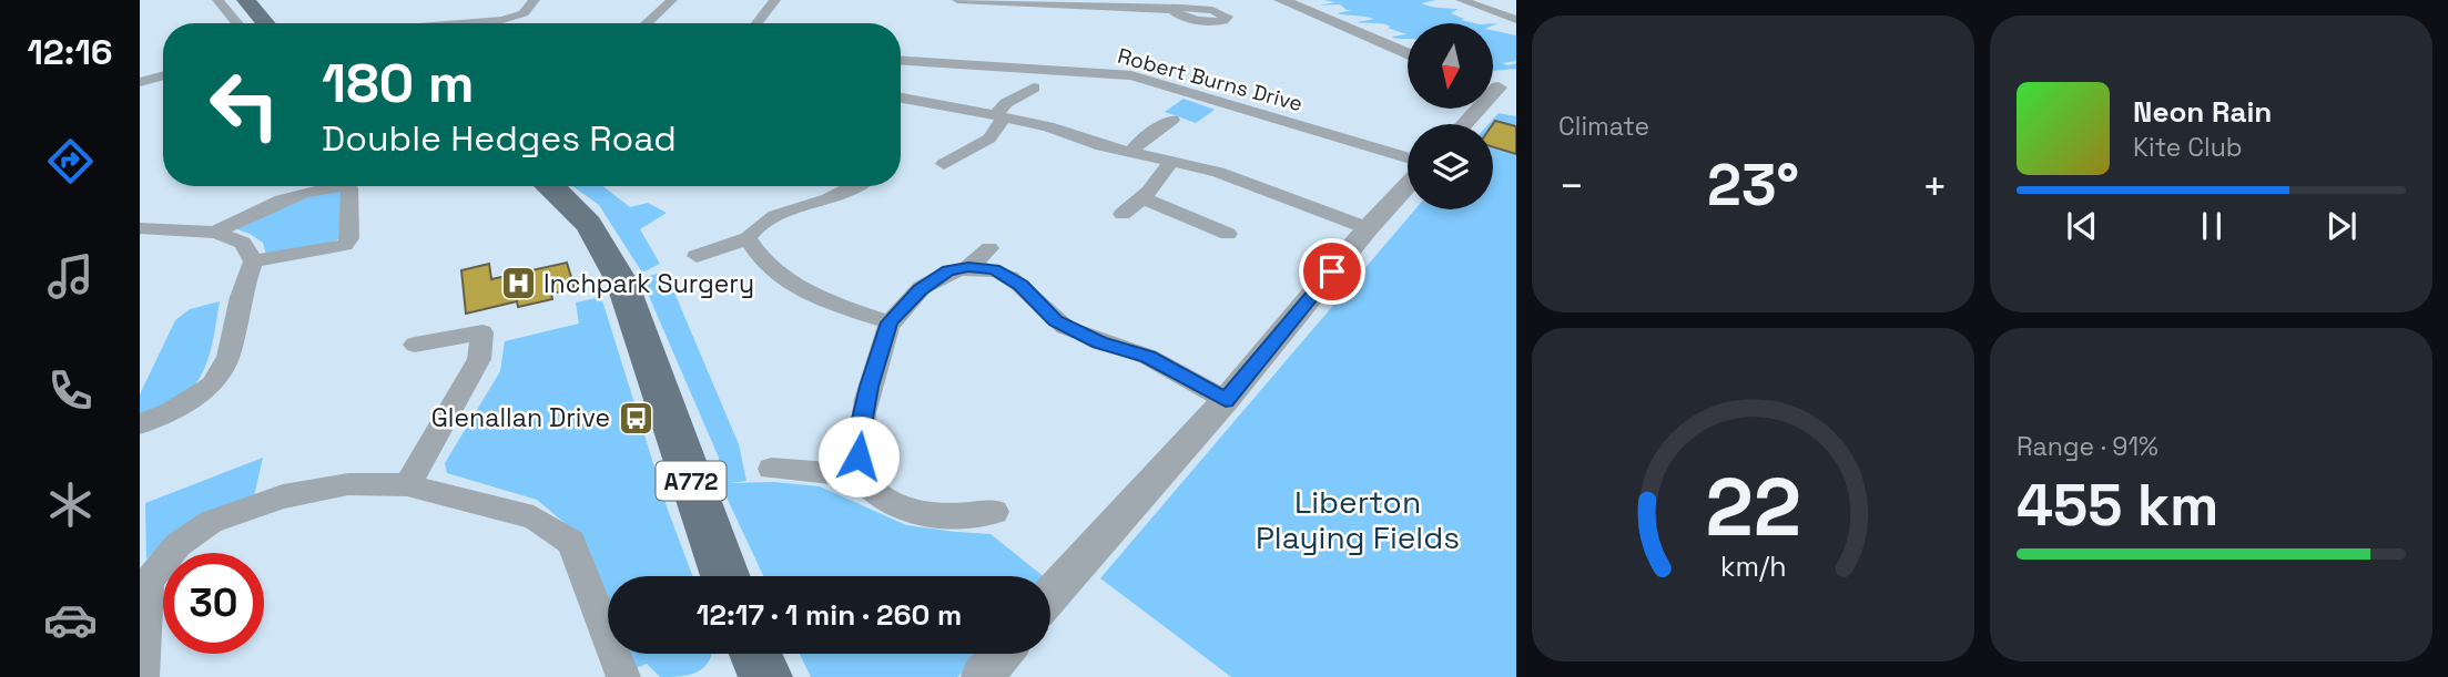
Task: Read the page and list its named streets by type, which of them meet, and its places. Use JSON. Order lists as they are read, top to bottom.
{
  "streets": {
    "main road": ["A772"],
    "street": ["Robert Burns Drive"]
  },
  "parks": ["Liberton Playing Fields"],
  "places": {
    "hospital": ["Inchpark Surgery"],
    "bus stop": ["Glenallan Drive"]
  },
  "north": "bottom",
  "page": {
    "tabs": "12:16",
    "tile": [
      "Climate",
      ["Range · 91%", "455 km"]
    ],
    "turn": ["180 m", "Double Hedges Road"],
    "song": ["Neon Rain", "Kite Club"],
    "heat": ["−", "23°", "+"],
    "limit": "30",
    "trip": "12:17 · 1 min · 260 m",
    "gauge": ["22", "km/h"]
  }
}
